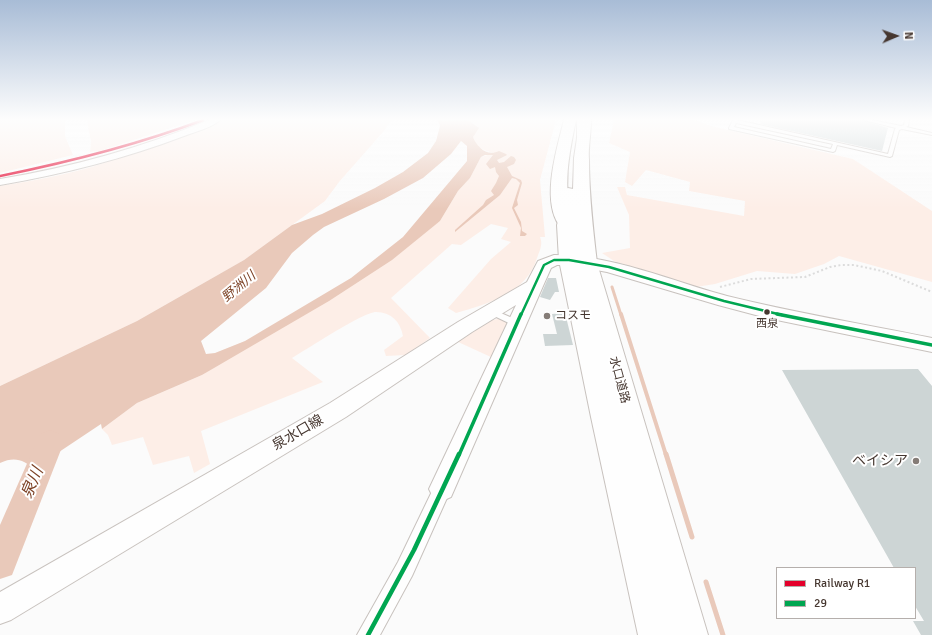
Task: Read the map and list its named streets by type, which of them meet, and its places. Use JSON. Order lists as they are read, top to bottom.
{
  "streets": {
    "highway": ["水口道路"],
    "street": ["泉水口線"]
  },
  "water": ["野洲川", "泉川"],
  "places": ["西泉", "コスモ", "ベイシア"],
  "lines": ["rail line R1", "transit line 29"],
  "legend": ["Railway R1", "29"],
  "north": "right"
}
